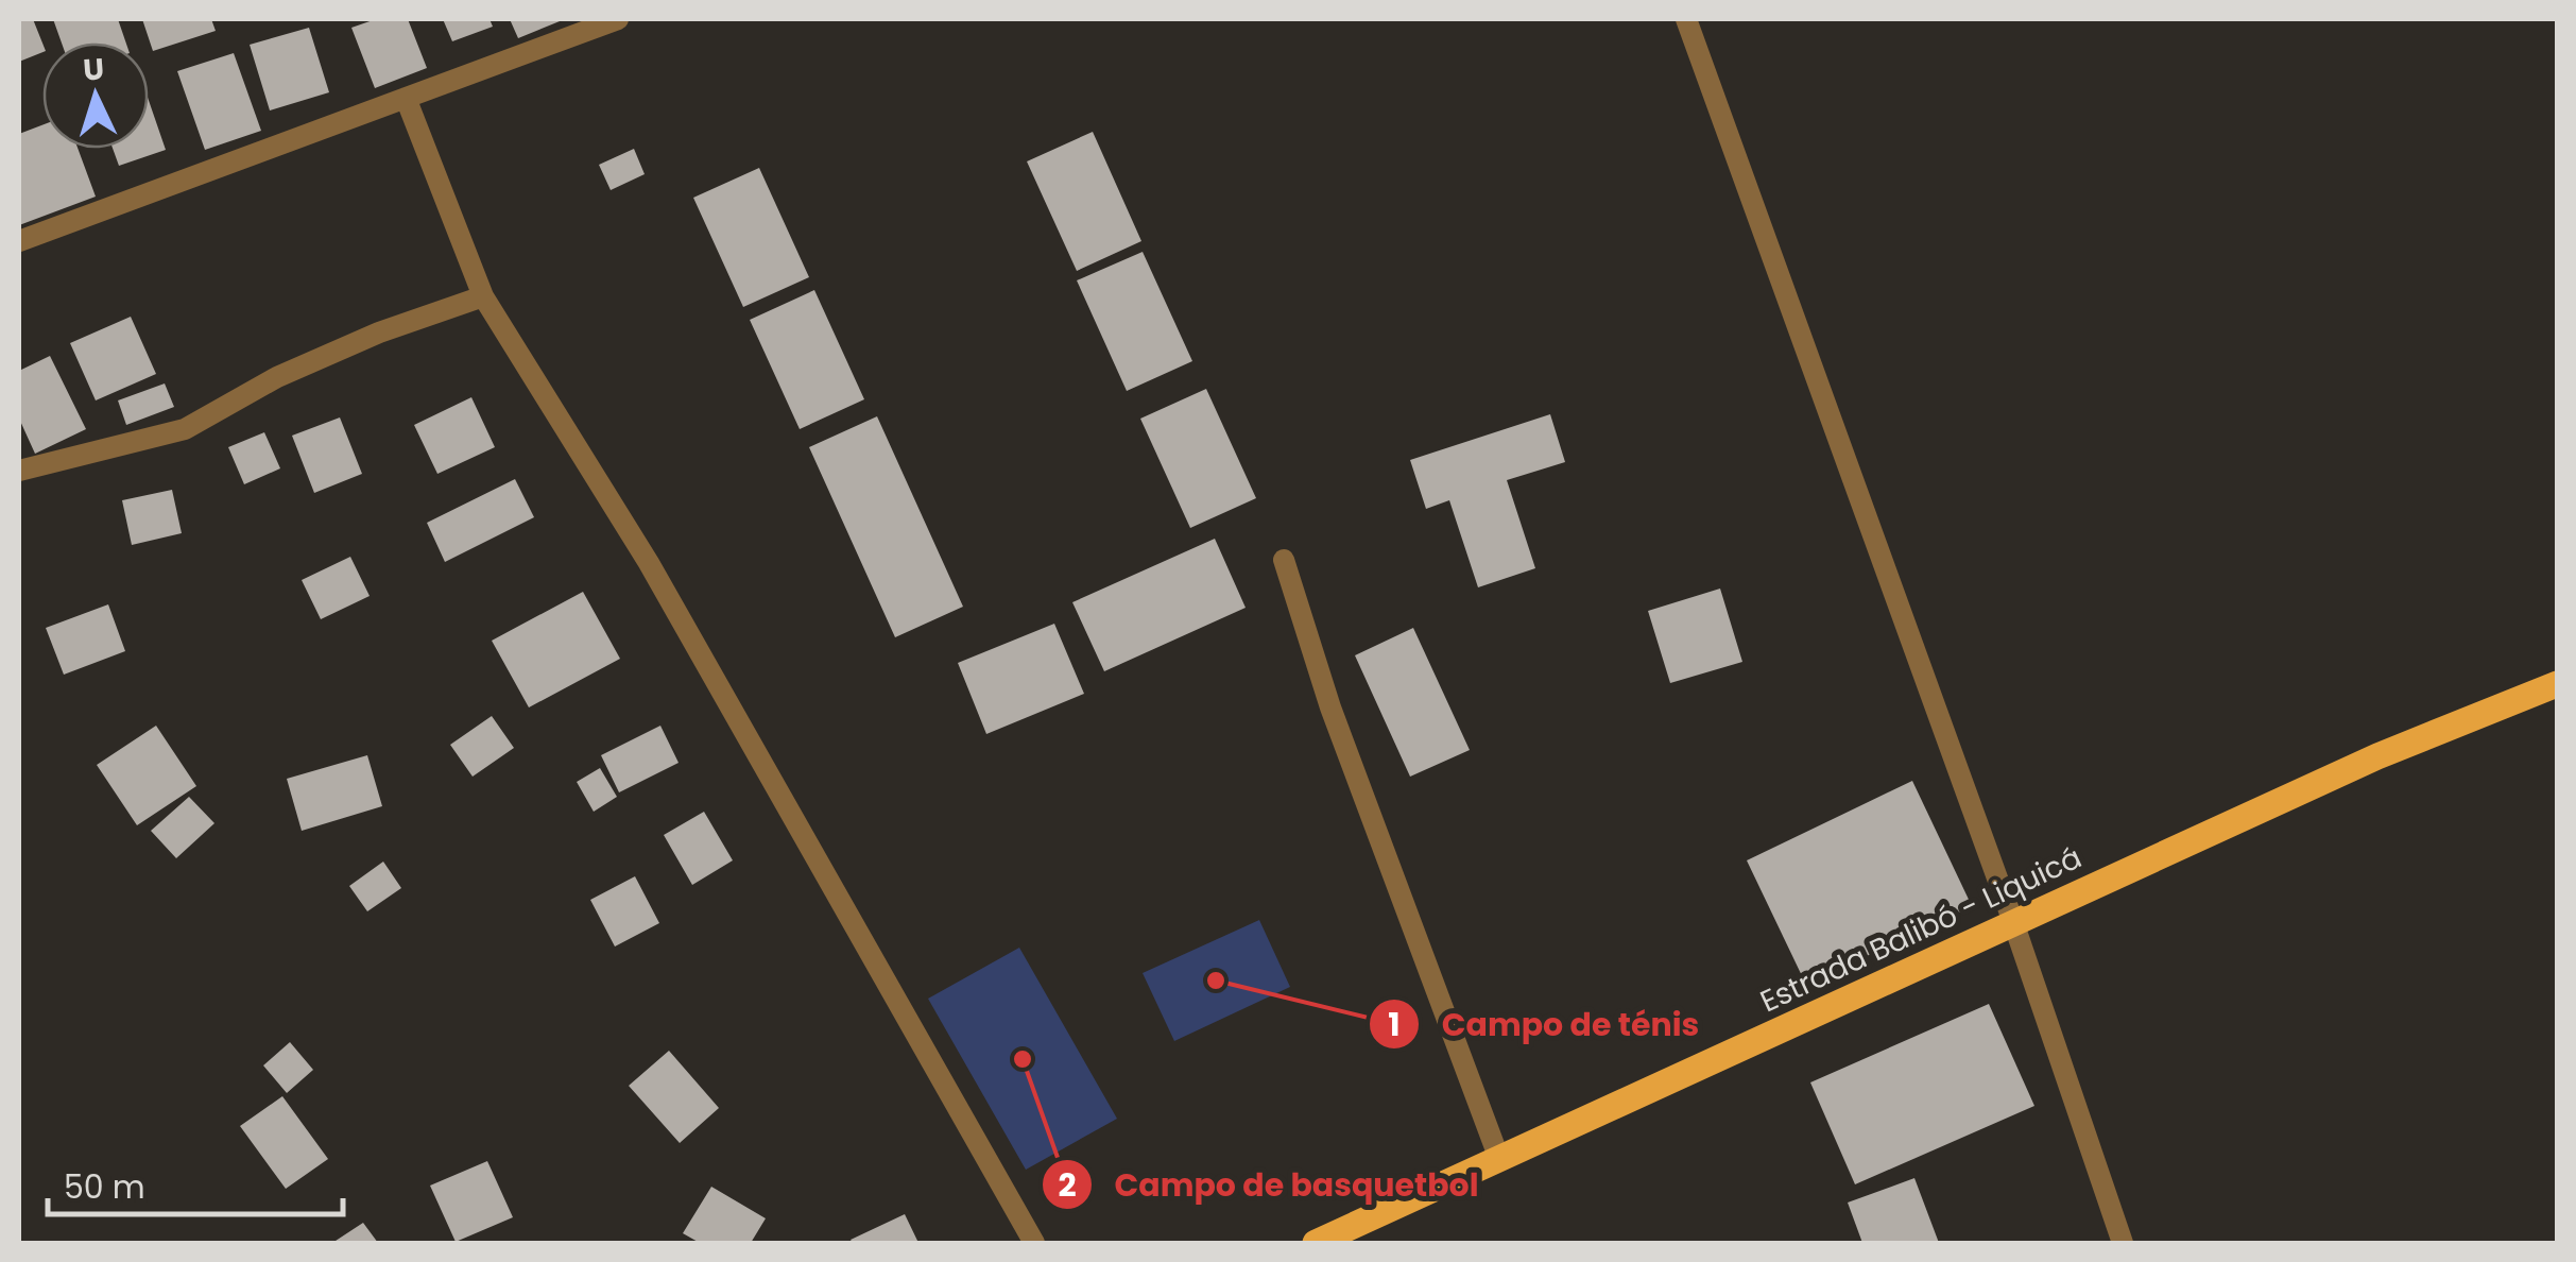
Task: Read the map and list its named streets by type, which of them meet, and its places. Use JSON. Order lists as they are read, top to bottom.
{
  "streets": {
    "main road": ["Estrada Balibó - Liquicá"]
  },
  "places": ["Campo de ténis", "Campo de basquetbol"],
  "scale_bar": "50 m",
  "north": "top"
}
